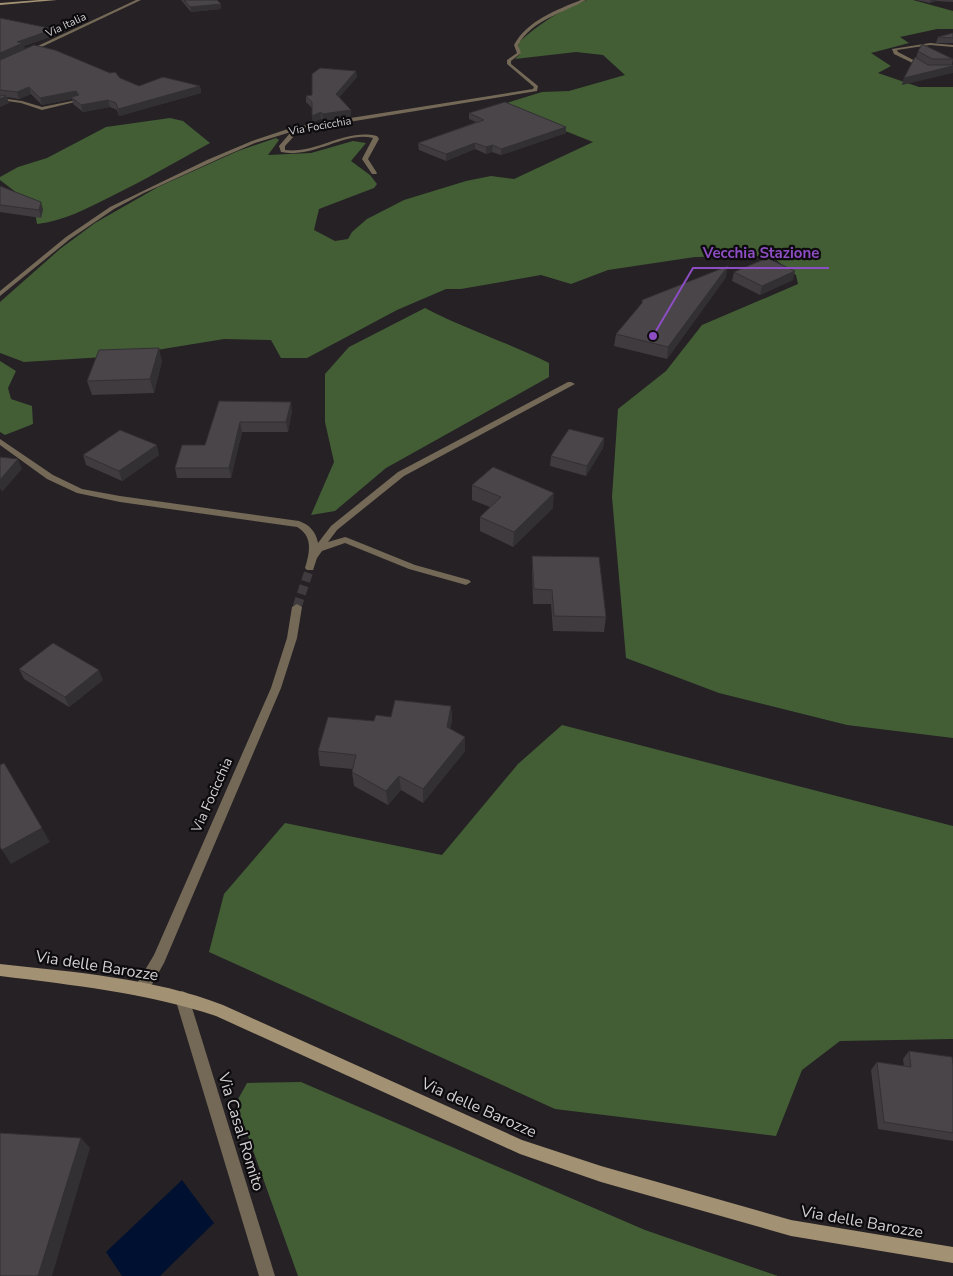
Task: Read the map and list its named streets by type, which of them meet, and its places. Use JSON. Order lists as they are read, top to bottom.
{
  "streets": {
    "main road": ["Via delle Barozze"],
    "street": ["Via Italia", "Via Focicchia", "Via Casal Romito"]
  },
  "crossings": [
    ["Via Focicchia", "Via delle Barozze"],
    ["Via delle Barozze", "Via Casal Romito"]
  ],
  "places": ["Vecchia Stazione"]
}
